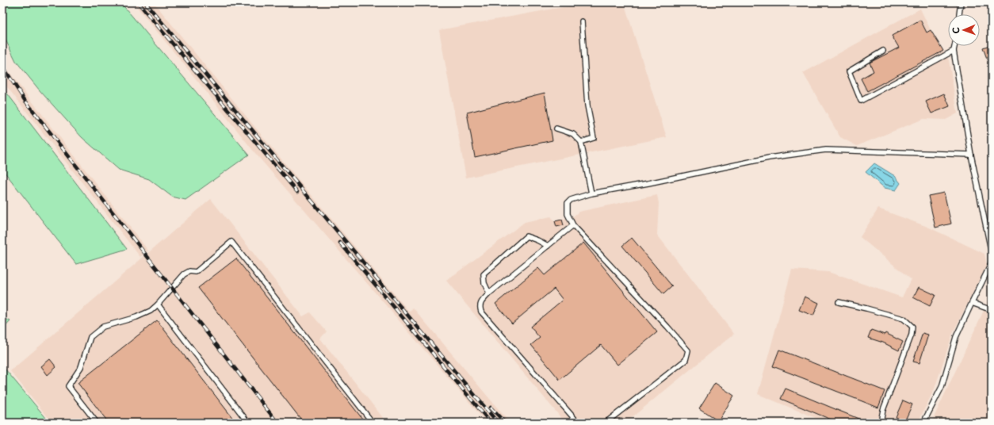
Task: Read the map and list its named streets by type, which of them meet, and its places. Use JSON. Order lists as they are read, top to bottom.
{
  "north": "left"
}
